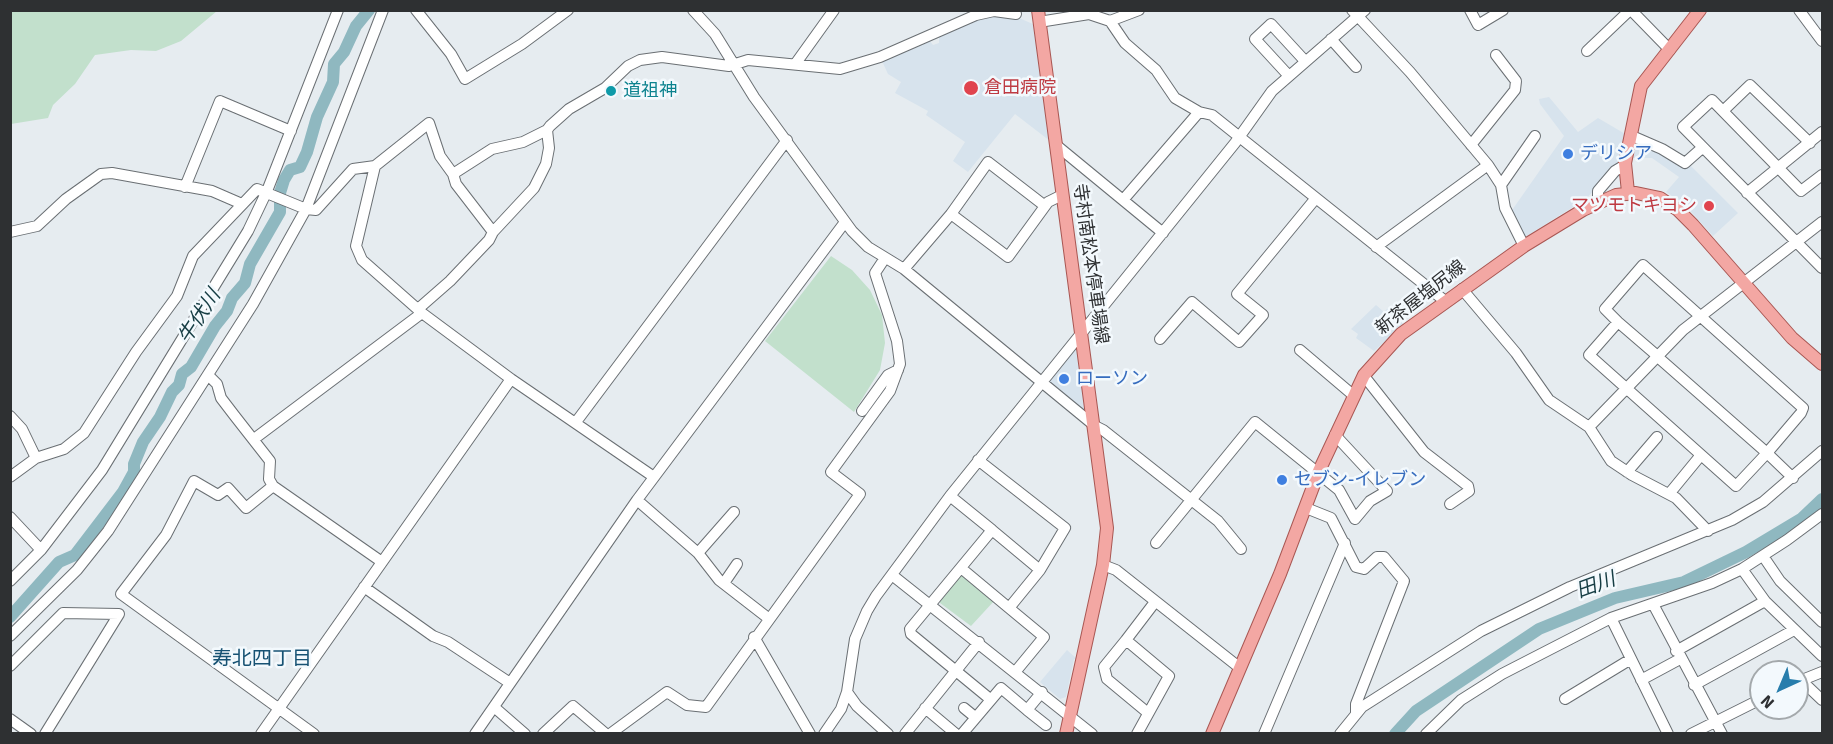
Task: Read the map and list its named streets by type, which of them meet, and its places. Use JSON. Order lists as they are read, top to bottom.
{
  "streets": {
    "main road": ["寺村南松本停車場線", "新茶屋塩尻線"]
  },
  "districts": ["寿北四丁目"],
  "water": ["牛伏川", "田川"],
  "places": [
    "倉田病院",
    "道祖神",
    "デリシア",
    "マツモトキヨシ",
    "ローソン",
    "セブン-イレブン"
  ],
  "north": "bottom left"
}
